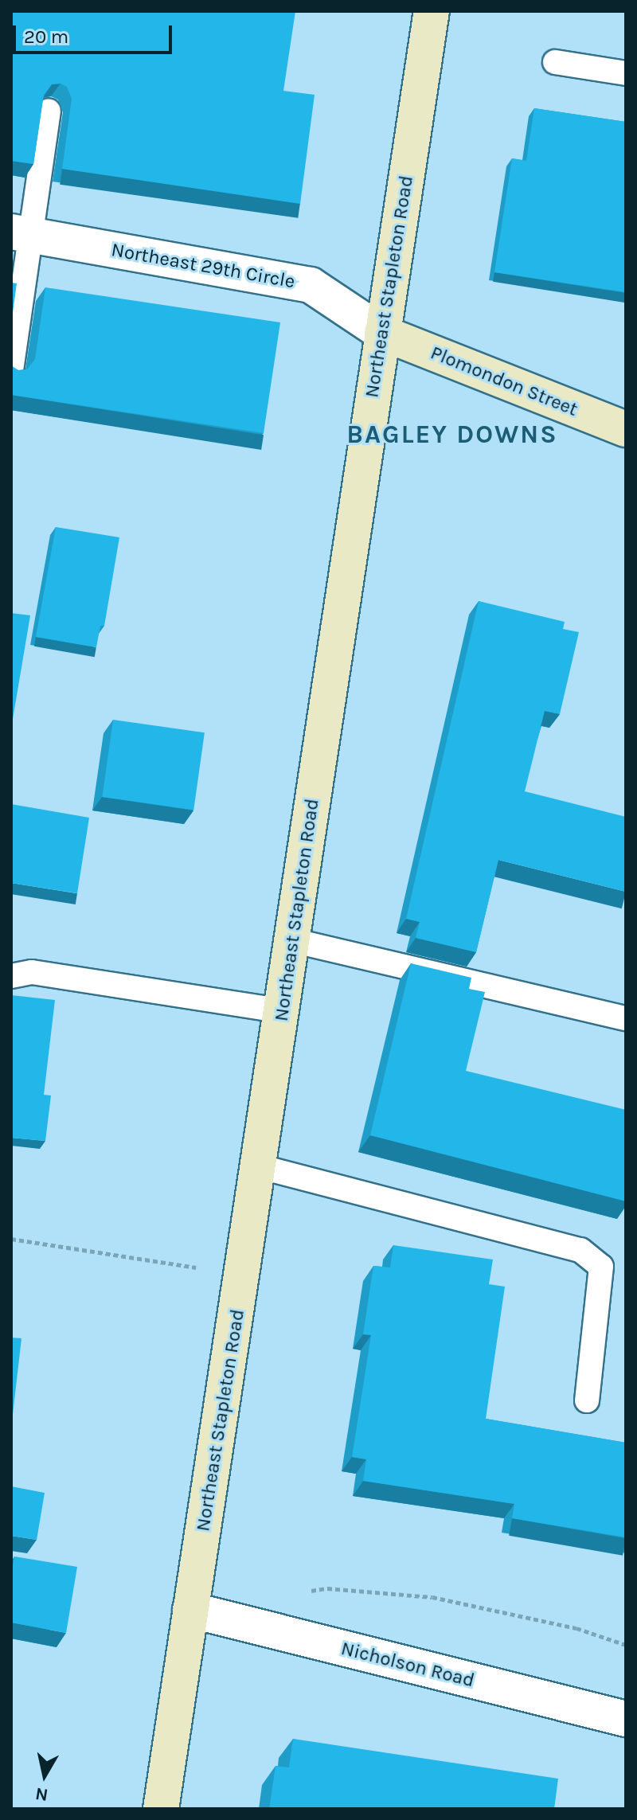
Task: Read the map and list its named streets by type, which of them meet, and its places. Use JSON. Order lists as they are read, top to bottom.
{
  "streets": {
    "street": [
      "Northeast 29th Circle",
      "Northeast Stapleton Road",
      "Plomondon Street",
      "Nicholson Road"
    ]
  },
  "crossings": [
    ["Northeast 29th Circle", "Northeast Stapleton Road"],
    ["Northeast 29th Circle", "Plomondon Street"],
    ["Northeast Stapleton Road", "Plomondon Street"],
    ["Northeast Stapleton Road", "Nicholson Road"]
  ],
  "districts": ["BAGLEY DOWNS"],
  "scale_bar": "20 m",
  "north": "bottom"
}
